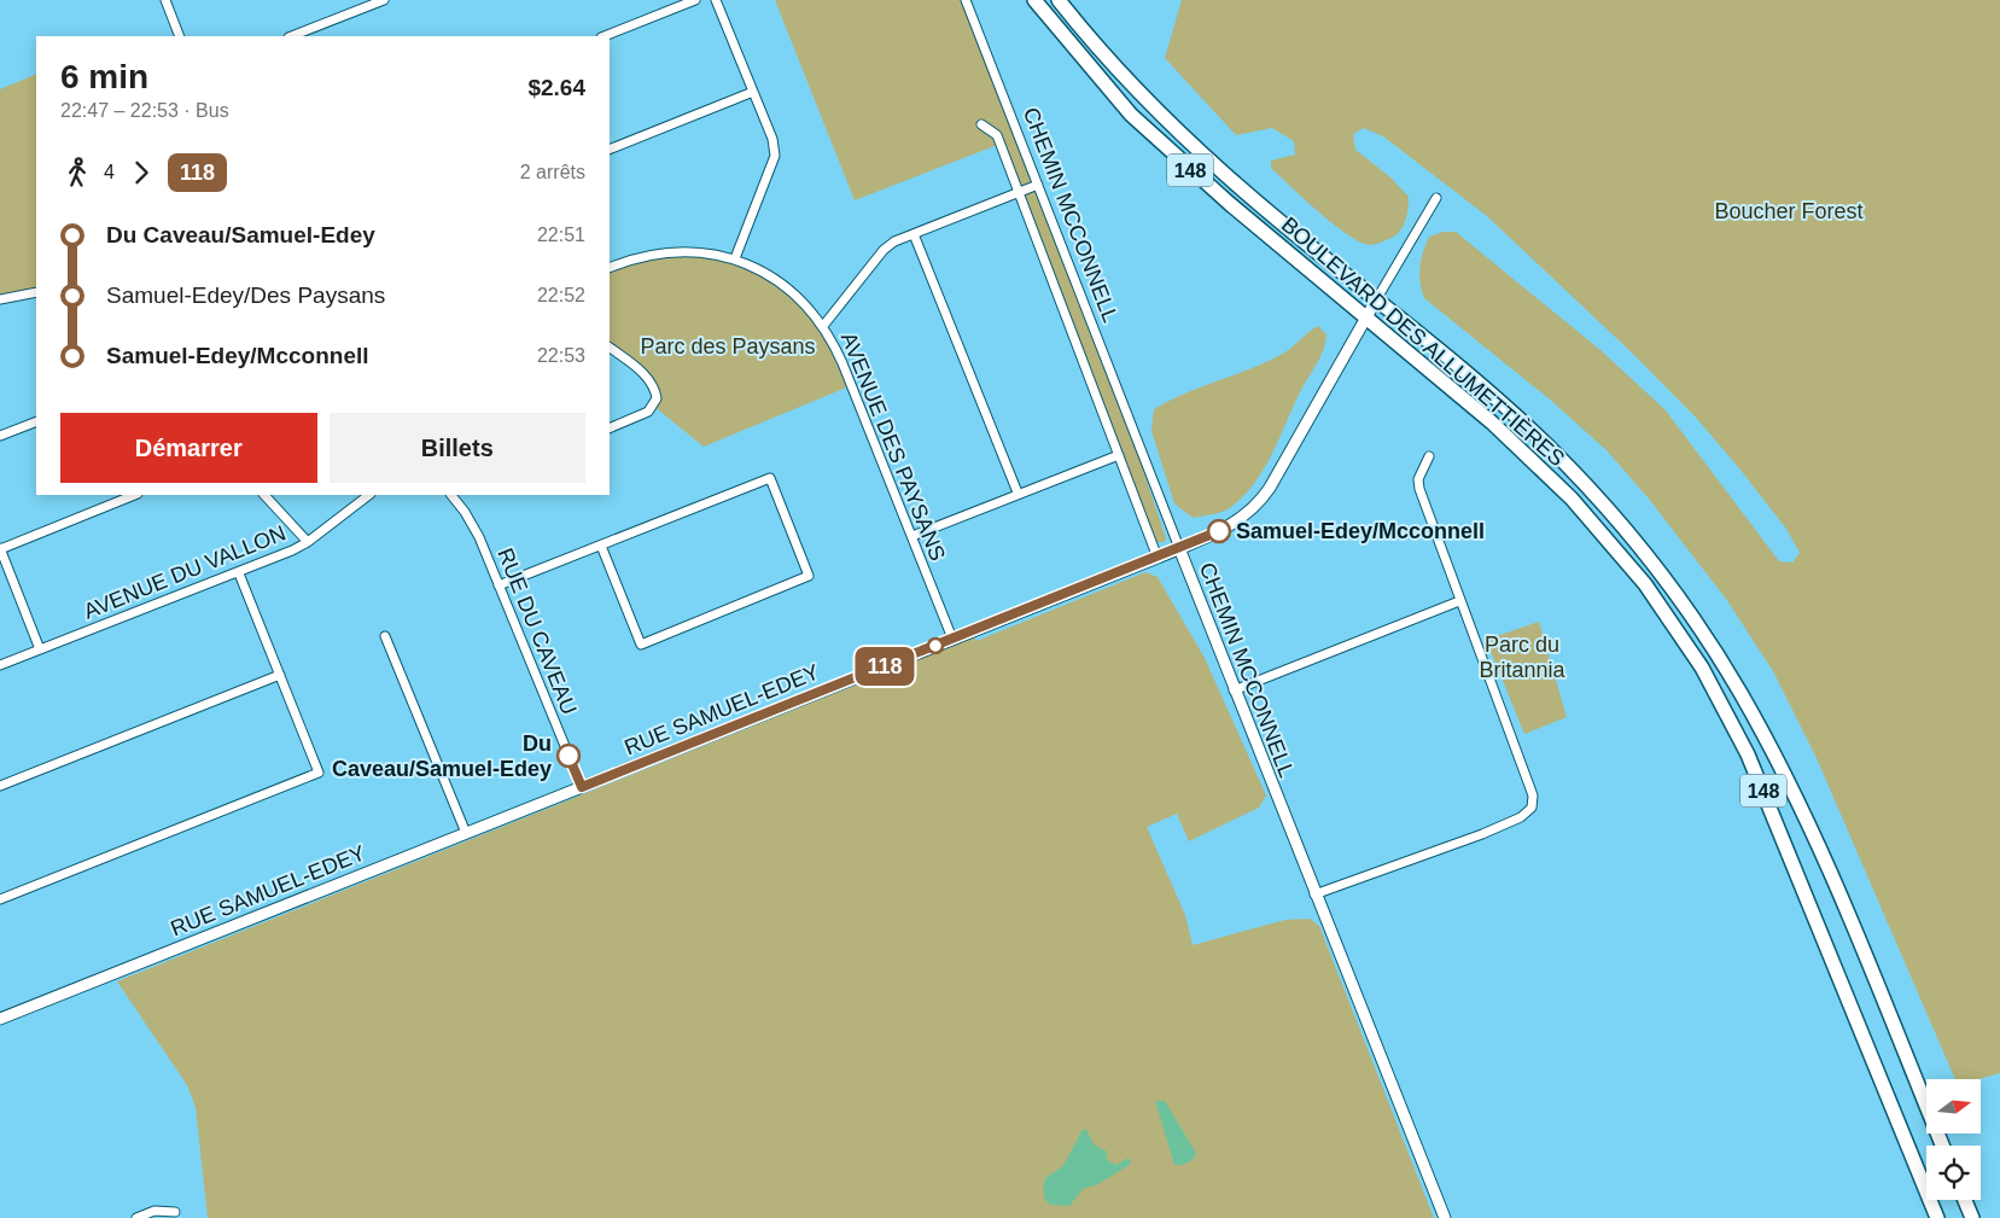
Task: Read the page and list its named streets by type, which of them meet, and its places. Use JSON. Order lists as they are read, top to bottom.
{
  "streets": {
    "highway": ["148", "BOULEVARD DES ALLUMETTIÈRES"],
    "street": [
      "CHEMIN MCCONNELL",
      "AVENUE DES PAYSANS",
      "AVENUE DU VALLON",
      "RUE DU CAVEAU",
      "RUE SAMUEL-EDEY"
    ]
  },
  "crossings": [
    ["CHEMIN MCCONNELL", "RUE SAMUEL-EDEY"],
    ["BOULEVARD DES ALLUMETTIÈRES", "RUE SAMUEL-EDEY"],
    ["AVENUE DES PAYSANS", "RUE SAMUEL-EDEY"],
    ["RUE DU CAVEAU", "RUE SAMUEL-EDEY"]
  ],
  "parks": ["Boucher Forest", "Parc des Paysans", "Parc du Britannia"],
  "places": ["Samuel-Edey/Mcconnell", "Du Caveau/Samuel-Edey"],
  "lines": ["bus line 118"],
  "north": "right",
  "page": {
    "on_map": "118",
    "heading": ["6 min", "22:47 – 22:53 · Bus", "$2.64"],
    "legs": ["4", "118", "2 arrêts"],
    "list": [
      {
        "name": "Du Caveau/Samuel-Edey",
        "value": "22:51"
      },
      {
        "name": "Samuel-Edey/Des Paysans",
        "value": "22:52"
      },
      {
        "name": "Samuel-Edey/Mcconnell",
        "value": "22:53"
      }
    ],
    "buttons": ["Démarrer", "Billets"]
  }
}
